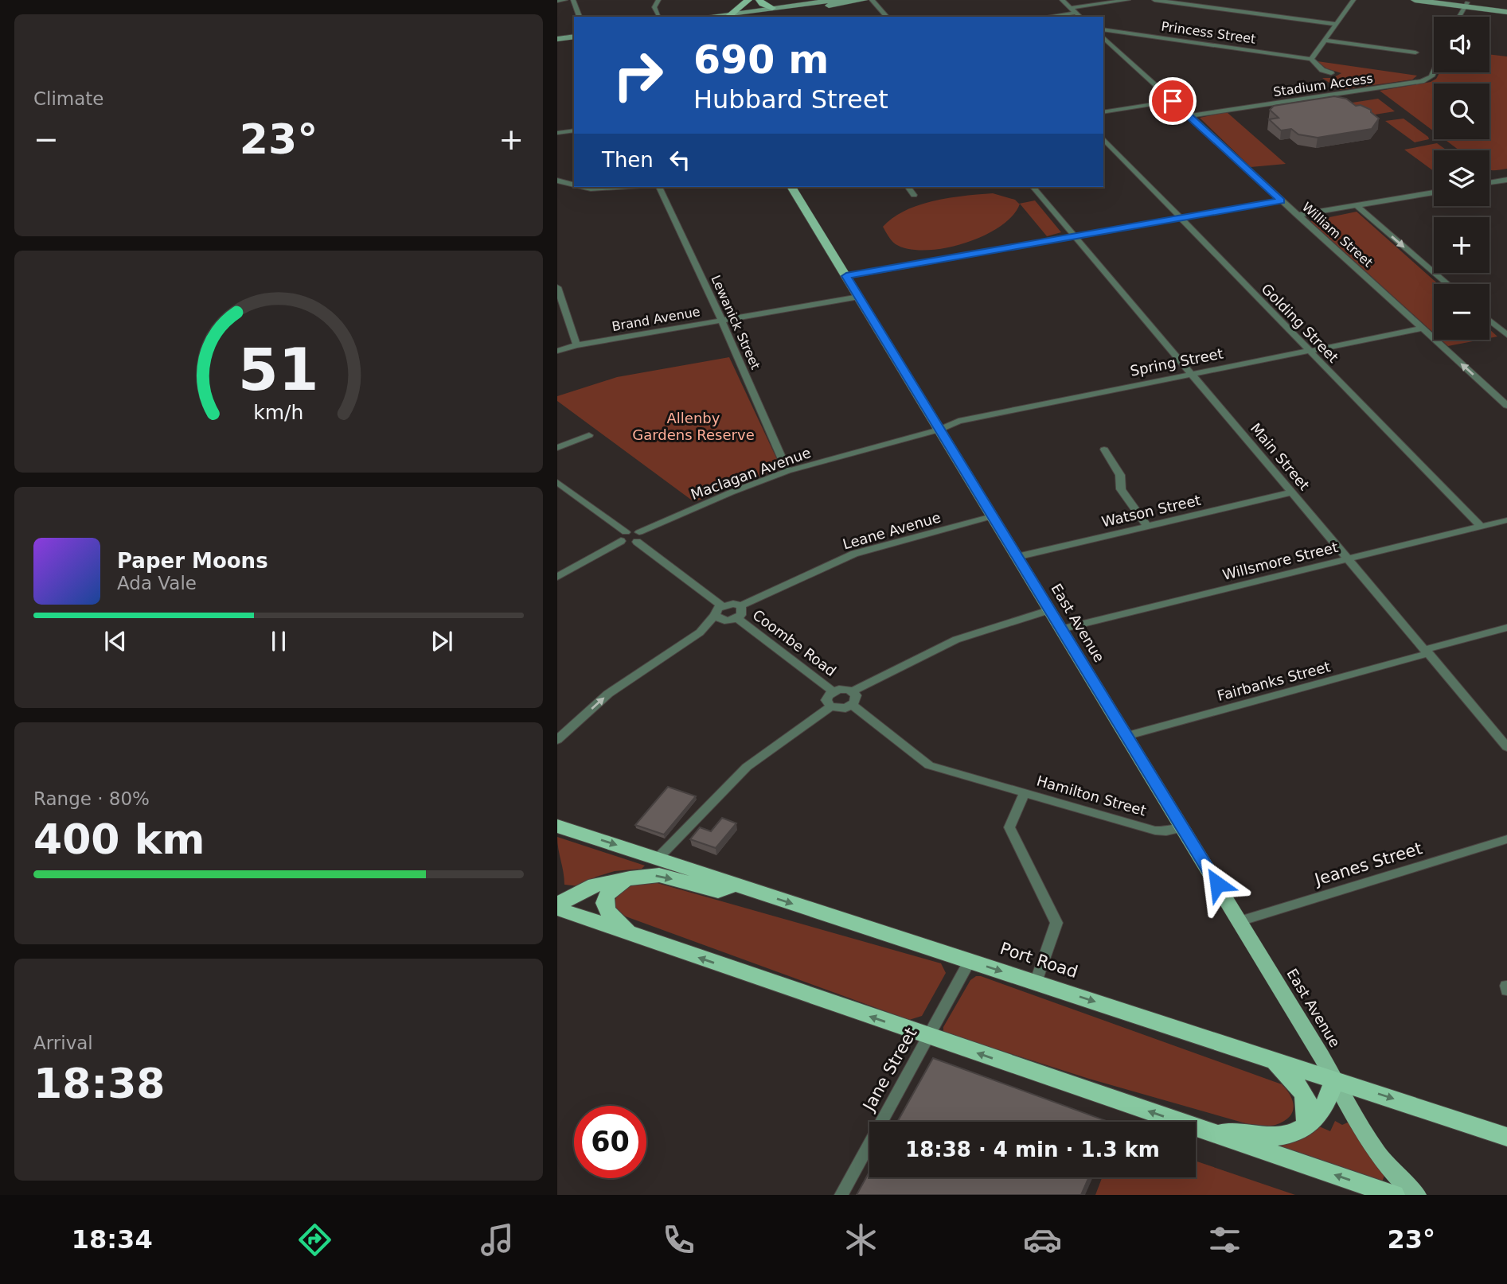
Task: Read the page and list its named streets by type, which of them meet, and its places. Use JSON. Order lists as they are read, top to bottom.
{
  "streets": {
    "highway": ["Port Road"],
    "main road": ["East Avenue"],
    "street": [
      "Princess Street",
      "Stadium Access",
      "William Street",
      "Brand Avenue",
      "Lewanick Street",
      "Golding Street",
      "Spring Street",
      "Main Street",
      "Maclagan Avenue",
      "Watson Street",
      "Leane Avenue",
      "Willsmore Street",
      "Coombe Road",
      "Fairbanks Street",
      "Hamilton Street",
      "Jeanes Street",
      "Jane Street"
    ]
  },
  "crossings": [
    ["Stadium Access", "William Street"],
    ["William Street", "Spring Street"],
    ["Brand Avenue", "Lewanick Street"],
    ["Brand Avenue", "East Avenue"],
    ["Lewanick Street", "Maclagan Avenue"],
    ["Golding Street", "Spring Street"],
    ["Golding Street", "Willsmore Street"],
    ["Spring Street", "Main Street"],
    ["Spring Street", "Maclagan Avenue"],
    ["Spring Street", "East Avenue"],
    ["Main Street", "Watson Street"],
    ["Main Street", "Willsmore Street"],
    ["Main Street", "Fairbanks Street"],
    ["Maclagan Avenue", "East Avenue"],
    ["Watson Street", "East Avenue"],
    ["Leane Avenue", "East Avenue"],
    ["Willsmore Street", "East Avenue"],
    ["East Avenue", "Fairbanks Street"],
    ["East Avenue", "Hamilton Street"],
    ["East Avenue", "Jeanes Street"],
    ["East Avenue", "Port Road"],
    ["Port Road", "Jane Street"]
  ],
  "parks": ["Allenby Gardens Reserve"],
  "page": {
    "tile": [
      "Climate",
      ["Range · 80%", "400 km"],
      ["Arrival", "18:38"]
    ],
    "map_buttons": ["+", "−"],
    "turn": ["690 m", "Hubbard Street"],
    "heat": ["−", "23°", "+"],
    "then": "Then",
    "song": ["Paper Moons", "Ada Vale"],
    "limit": "60",
    "trip": "18:38 · 4 min · 1.3 km",
    "tabs": ["18:34", "23°"],
    "gauge": ["51", "km/h"]
  }
}
